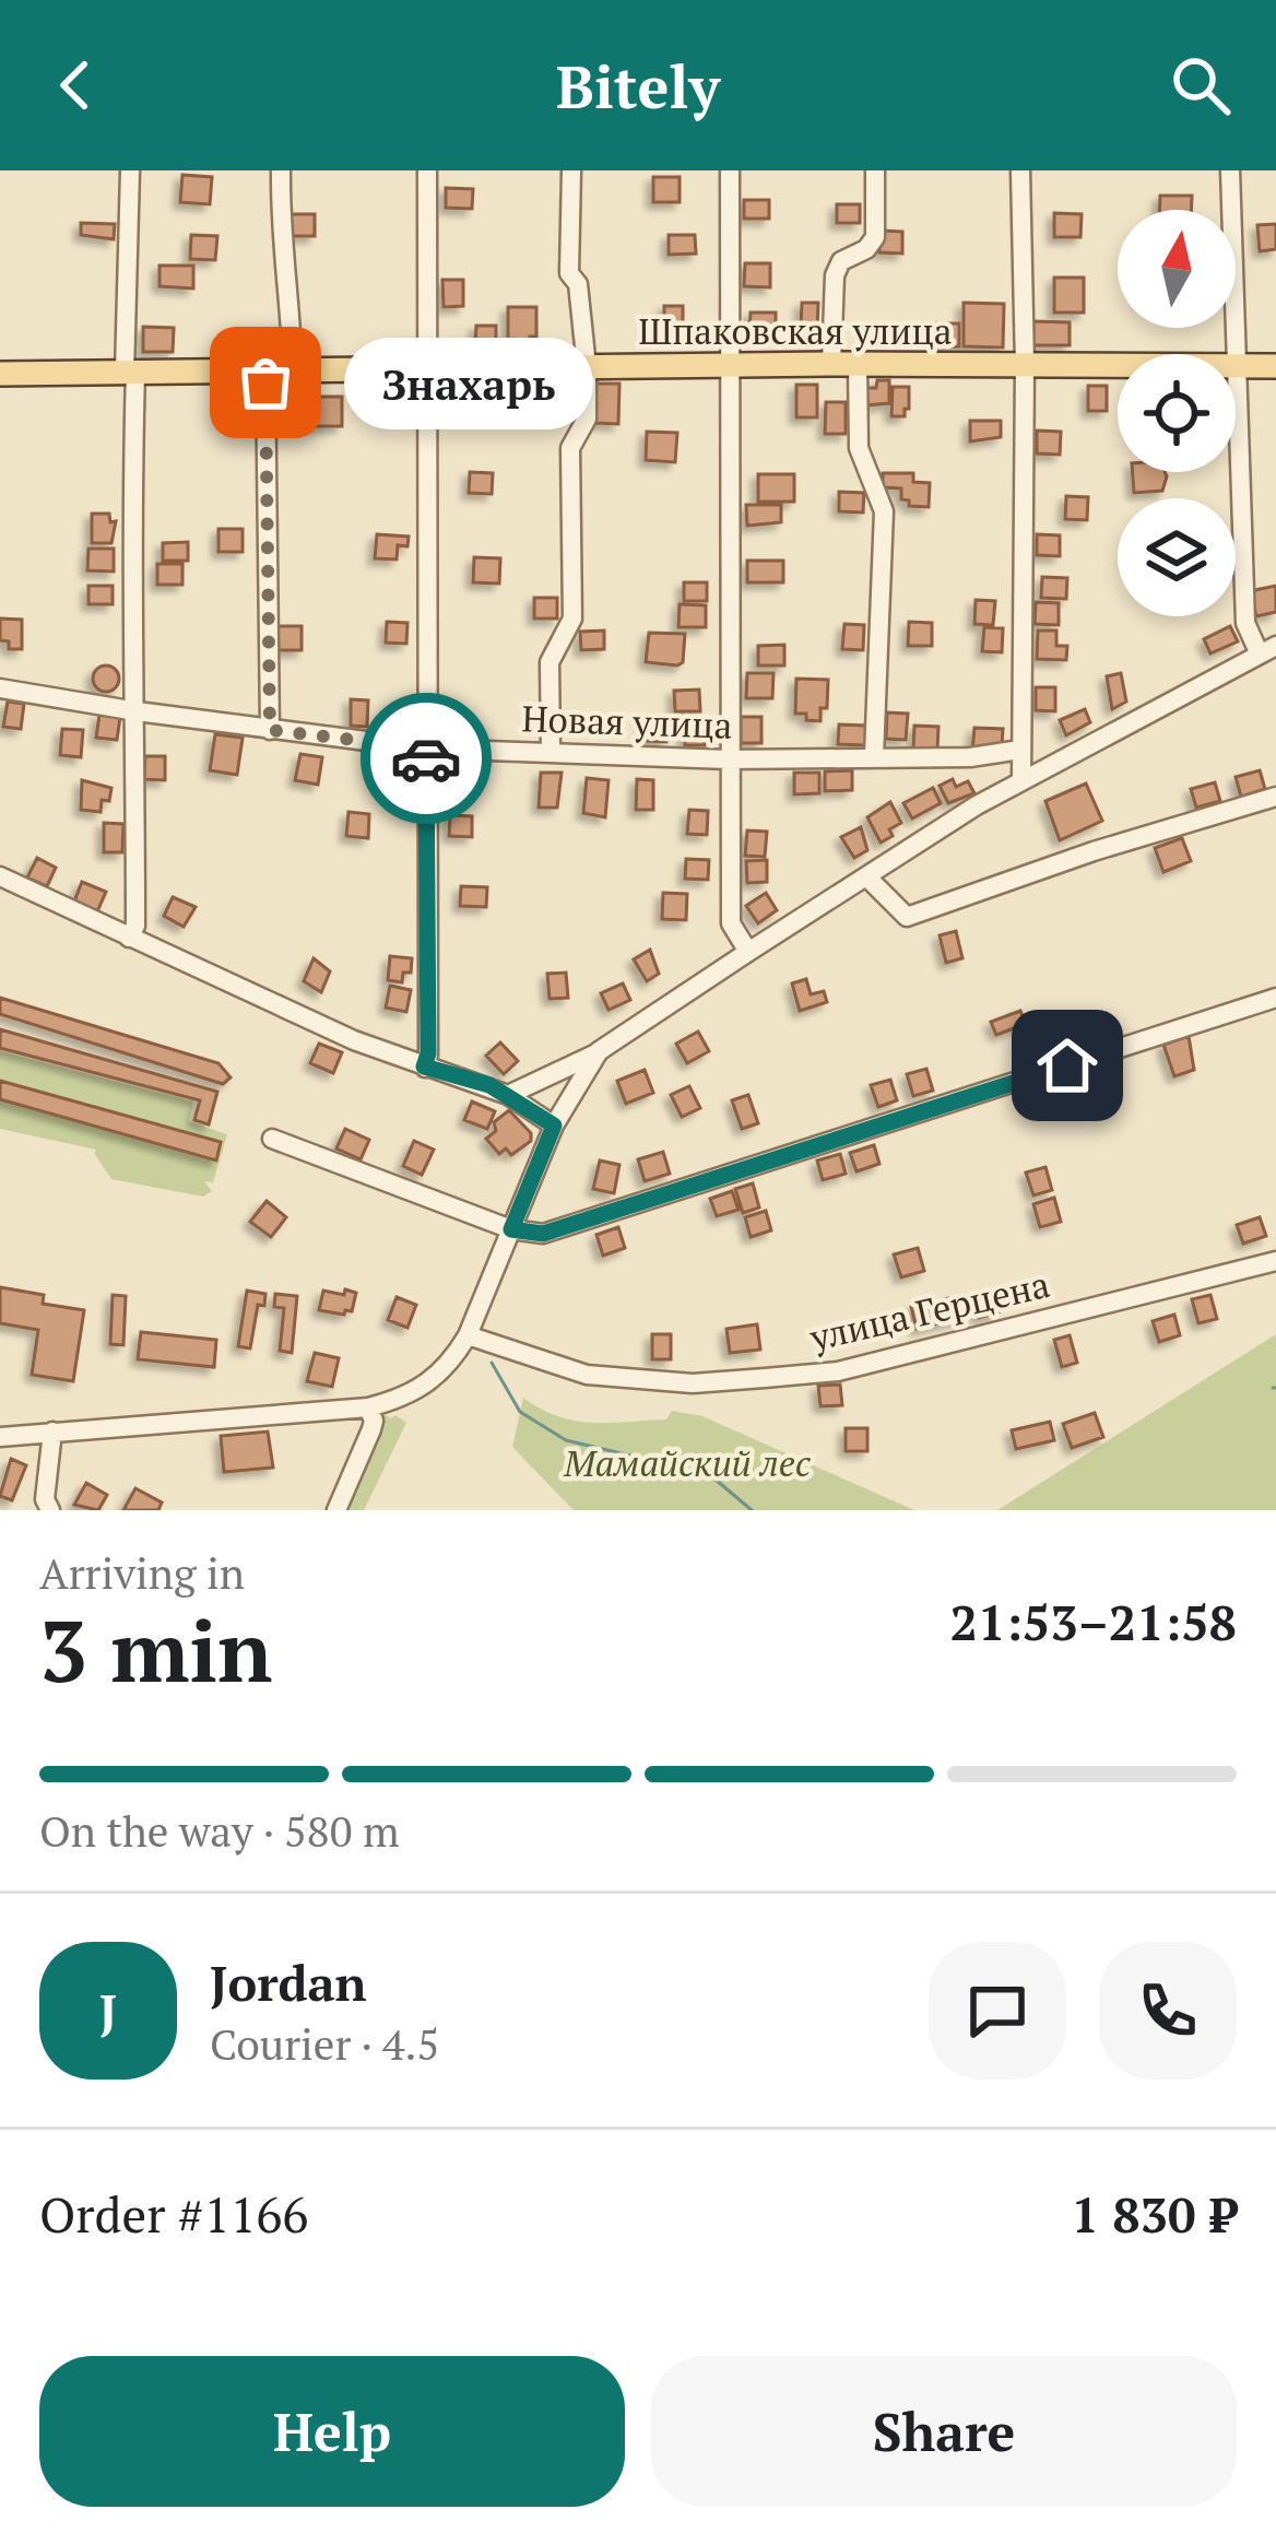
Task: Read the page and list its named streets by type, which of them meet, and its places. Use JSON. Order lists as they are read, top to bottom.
{
  "streets": {
    "main road": ["Шпаковская улица"],
    "street": ["Новая улица", "улица Герцена"]
  },
  "parks": ["Мамайский лес"],
  "places": ["Знахарь"],
  "north": "top",
  "page": {
    "header": "Bitely",
    "bubble": "Знахарь",
    "heading": ["3 min", "Arriving in", "21:53–21:58"],
    "panel": [
      "Jordan",
      "Courier · 4.5",
      "Order #1166",
      "1 830 ₽"
    ],
    "bar": "On the way · 580 m",
    "round": "J",
    "buttons": ["Help", "Share"]
  }
}
